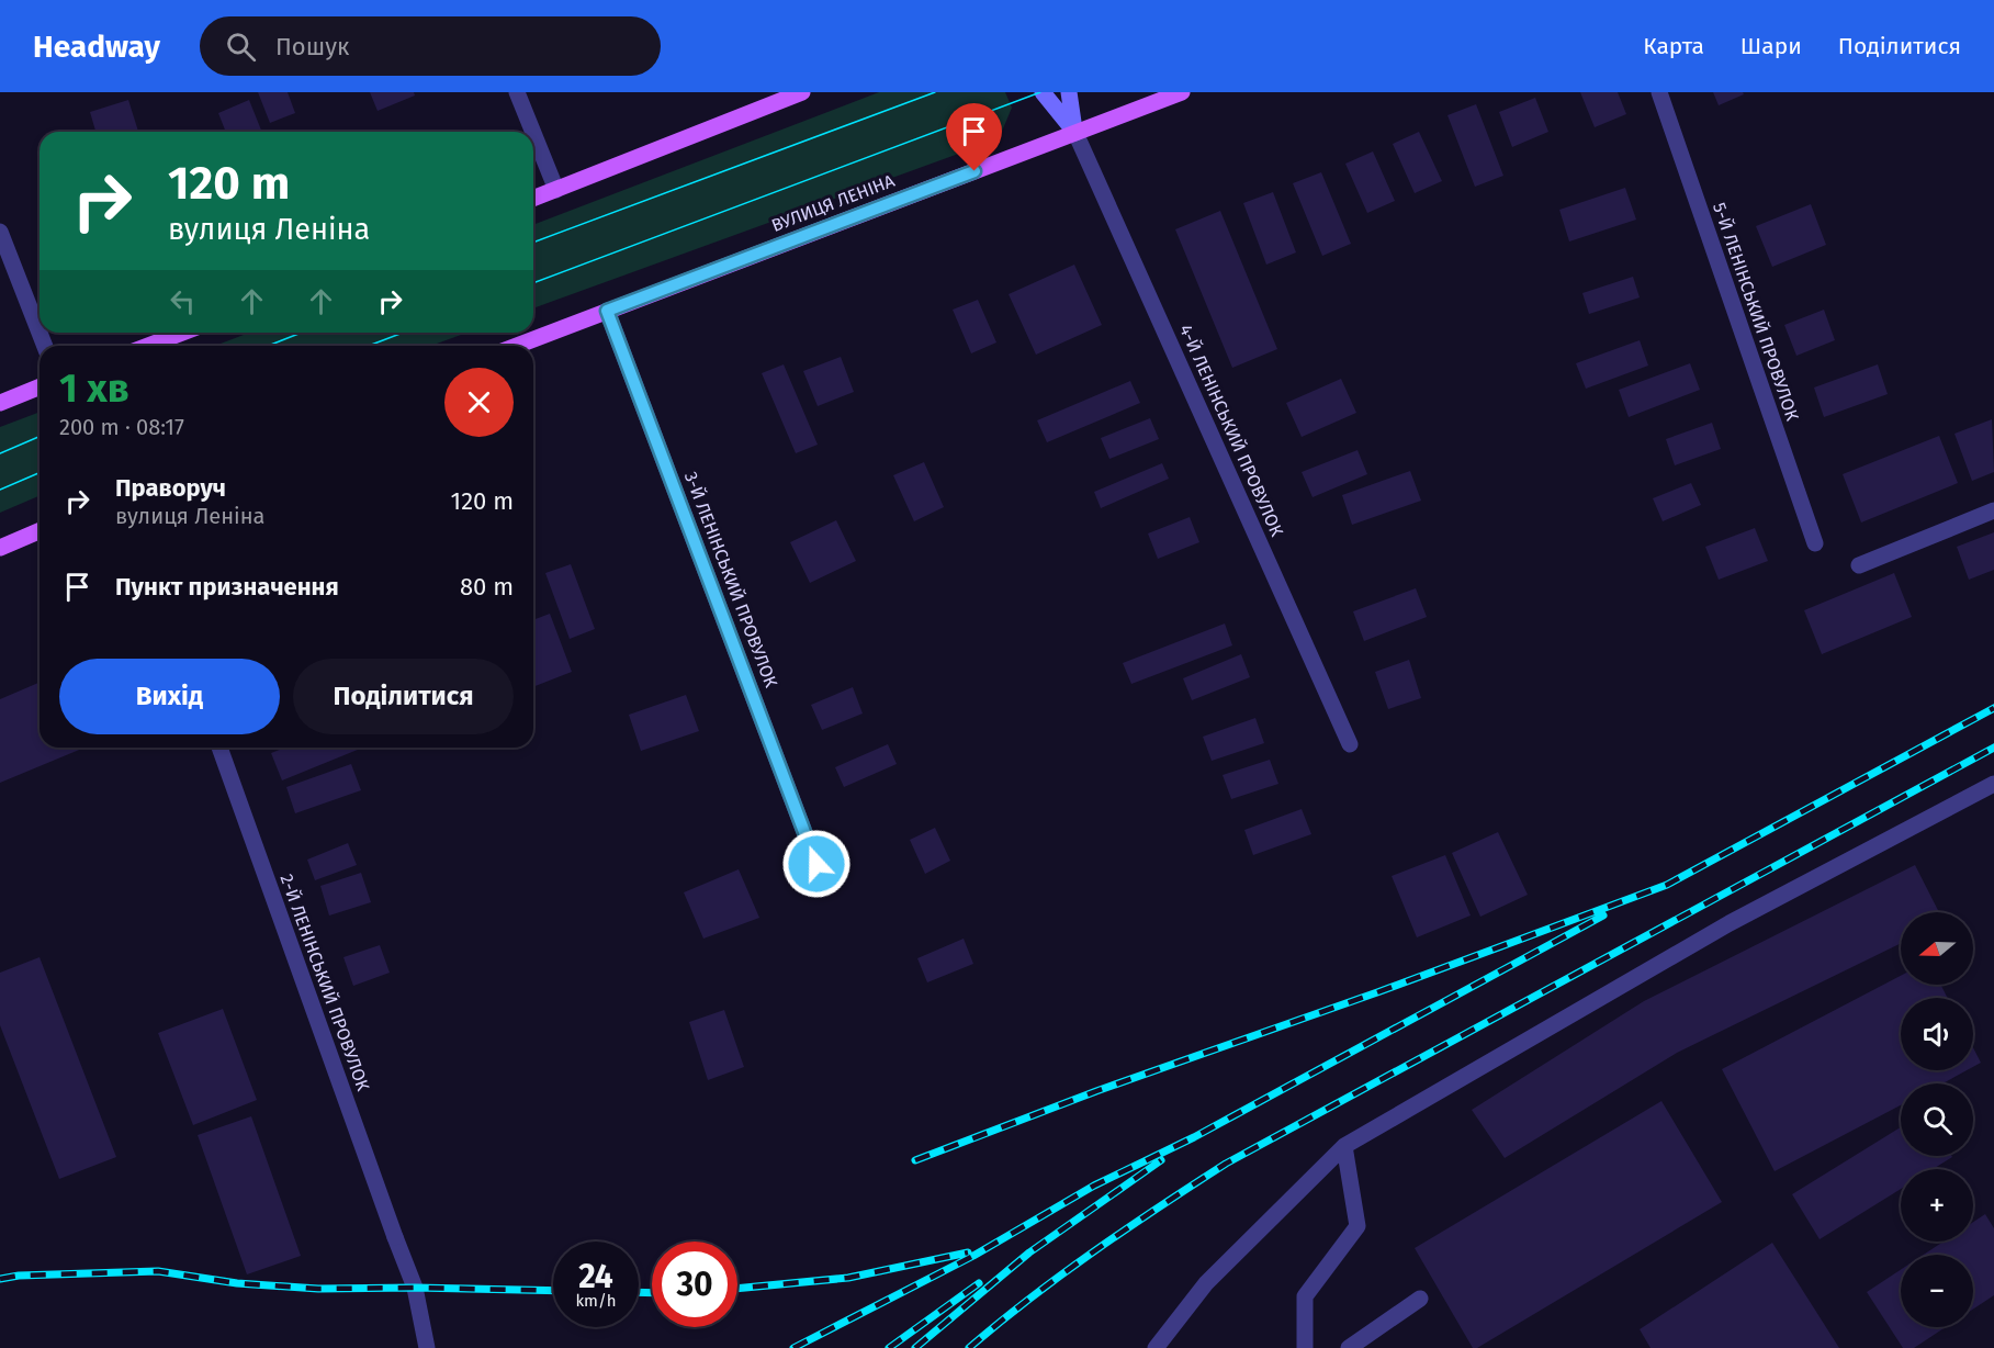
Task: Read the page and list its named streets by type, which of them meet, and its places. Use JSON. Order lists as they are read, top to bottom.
{
  "streets": {
    "main road": ["ВУЛИЦЯ ЛЕНІНА"],
    "street": [
      "5-Й ЛЕНІНСЬКИЙ ПРОВУЛОК",
      "4-Й ЛЕНІНСЬКИЙ ПРОВУЛОК",
      "3-Й ЛЕНІНСЬКИЙ ПРОВУЛОК",
      "2-Й ЛЕНІНСЬКИЙ ПРОВУЛОК"
    ]
  },
  "crossings": [
    ["ВУЛИЦЯ ЛЕНІНА", "4-Й ЛЕНІНСЬКИЙ ПРОВУЛОК"],
    ["ВУЛИЦЯ ЛЕНІНА", "3-Й ЛЕНІНСЬКИЙ ПРОВУЛОК"]
  ],
  "north": "left",
  "page": {
    "header": "Headway",
    "search": "Пошук",
    "nav": ["Карта", "Шари", "Поділитися"],
    "turn": ["120 m", "вулиця Леніна"],
    "heading": ["1 хв", "200 m · 08:17"],
    "list": [
      {
        "name": "Праворуч",
        "note": "вулиця Леніна",
        "value": "120 m"
      },
      {
        "name": "Пункт призначення",
        "value": "80 m"
      }
    ],
    "buttons": ["Вихід", "Поділитися"],
    "map_buttons": ["+", "−"],
    "speed": "24 km/h",
    "limit": "30"
  }
}
